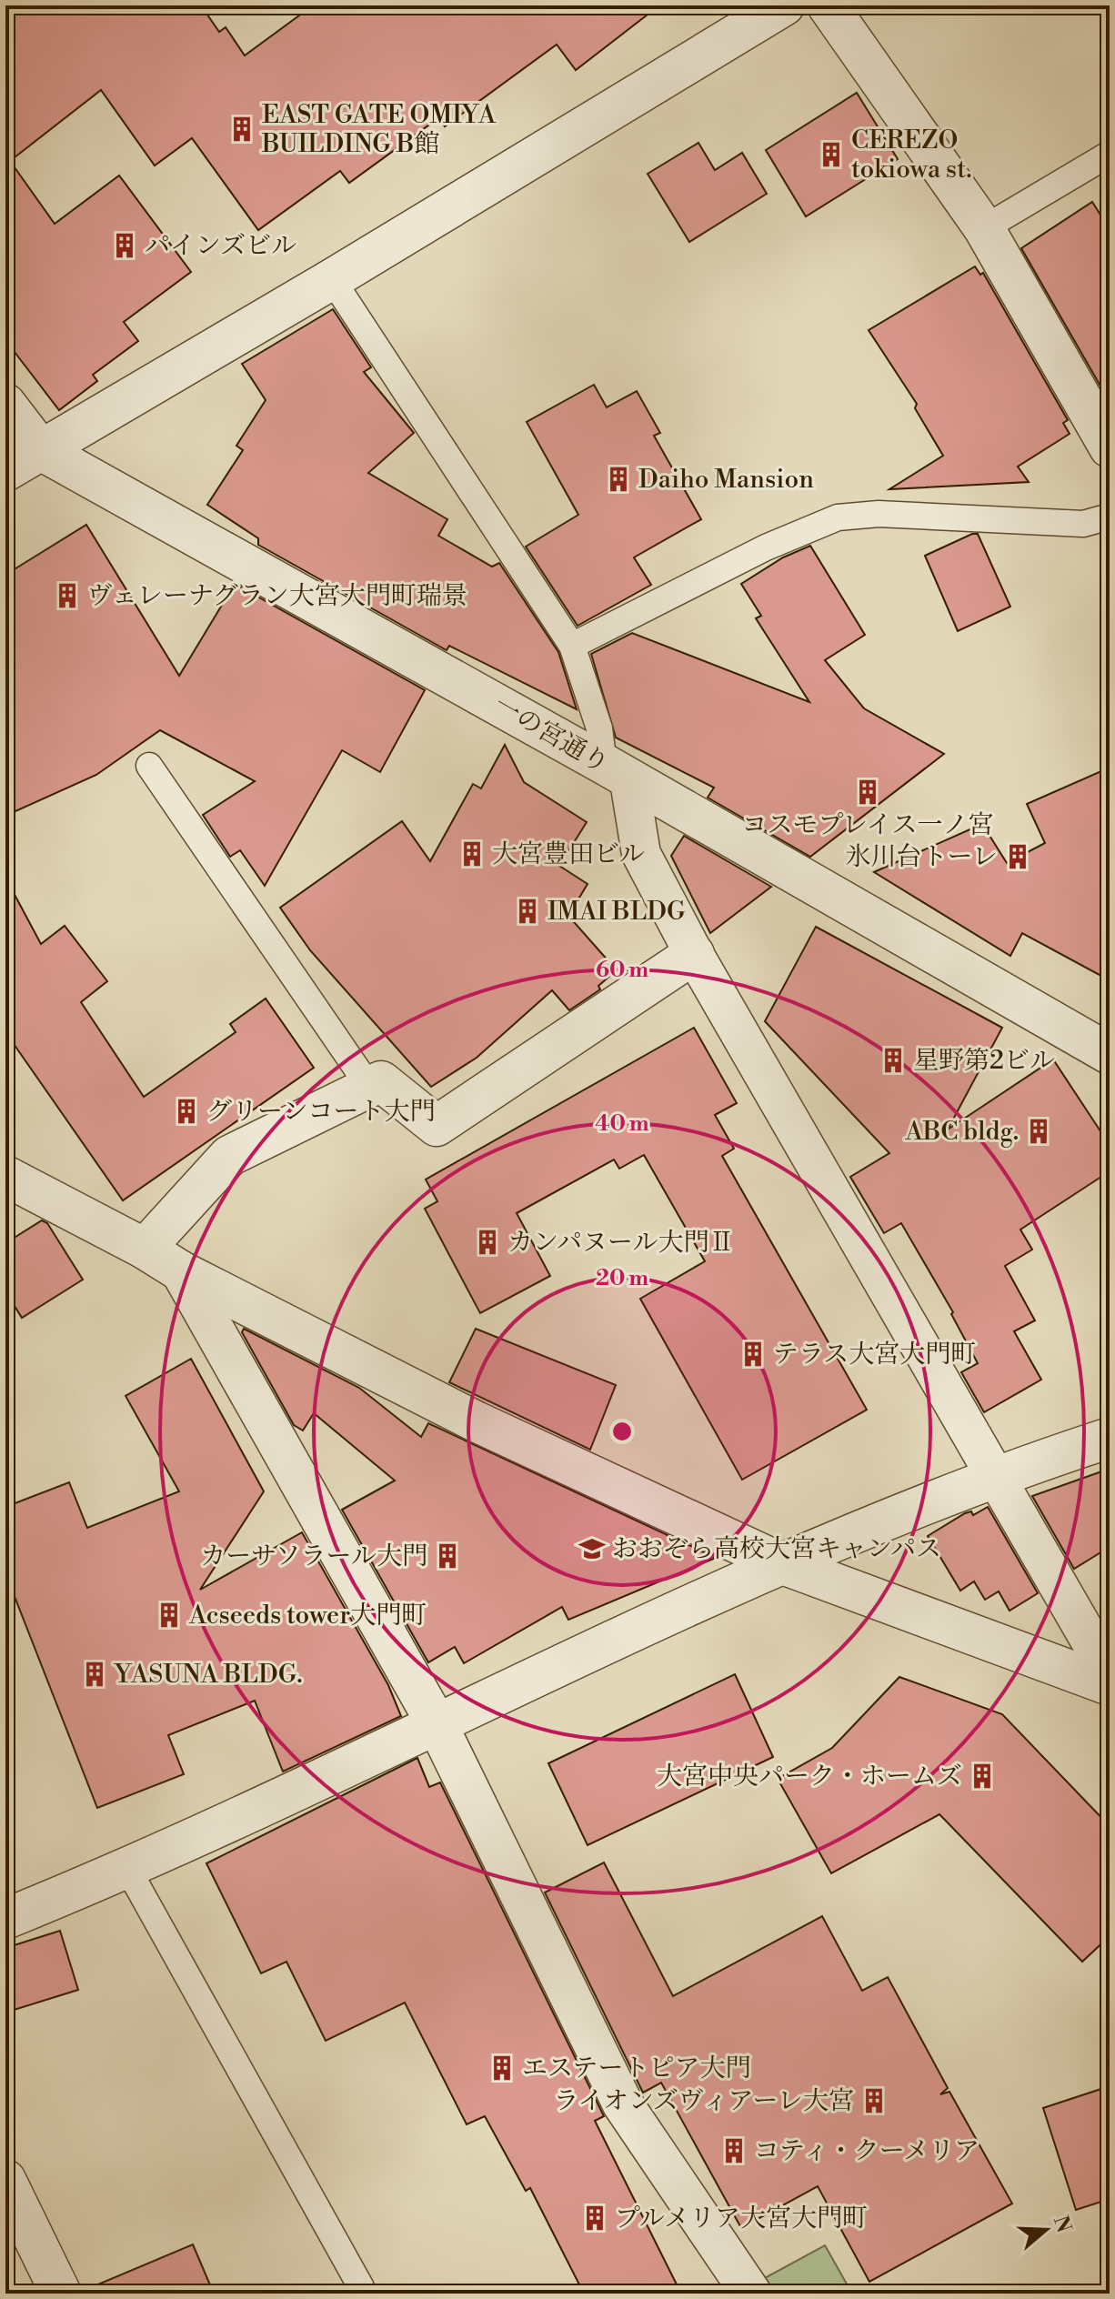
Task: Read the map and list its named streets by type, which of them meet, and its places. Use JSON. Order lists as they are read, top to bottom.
{
  "streets": {
    "street": ["一の宮通り"]
  },
  "places": {
    "building": [
      "EAST GATE OMIYA BUILDING B館",
      "CEREZO tokiowa st.",
      "パインズビル",
      "Daiho Mansion",
      "ヴェレーナグラン大宮大門町瑞景",
      "コスモプレイス一ノ宮",
      "大宮豊田ビル",
      "氷川台トーレ",
      "IMAI BLDG",
      "星野第2ビル",
      "グリーンコート大門",
      "ABC bldg.",
      "カンパヌール大門Ⅱ",
      "テラス大宮大門町",
      "カーサソラール大門",
      "Acseeds tower大門町",
      "YASUNA BLDG.",
      "大宮中央パーク・ホームズ",
      "エステートピア大門",
      "ライオンズヴィアーレ大宮",
      "コティ・クーメリア",
      "プルメリア大宮大門町"
    ],
    "school or university": ["おおぞら高校大宮キャンパス"]
  },
  "north": "right",
  "rings": ["60 m", "40 m", "20 m"]
}
